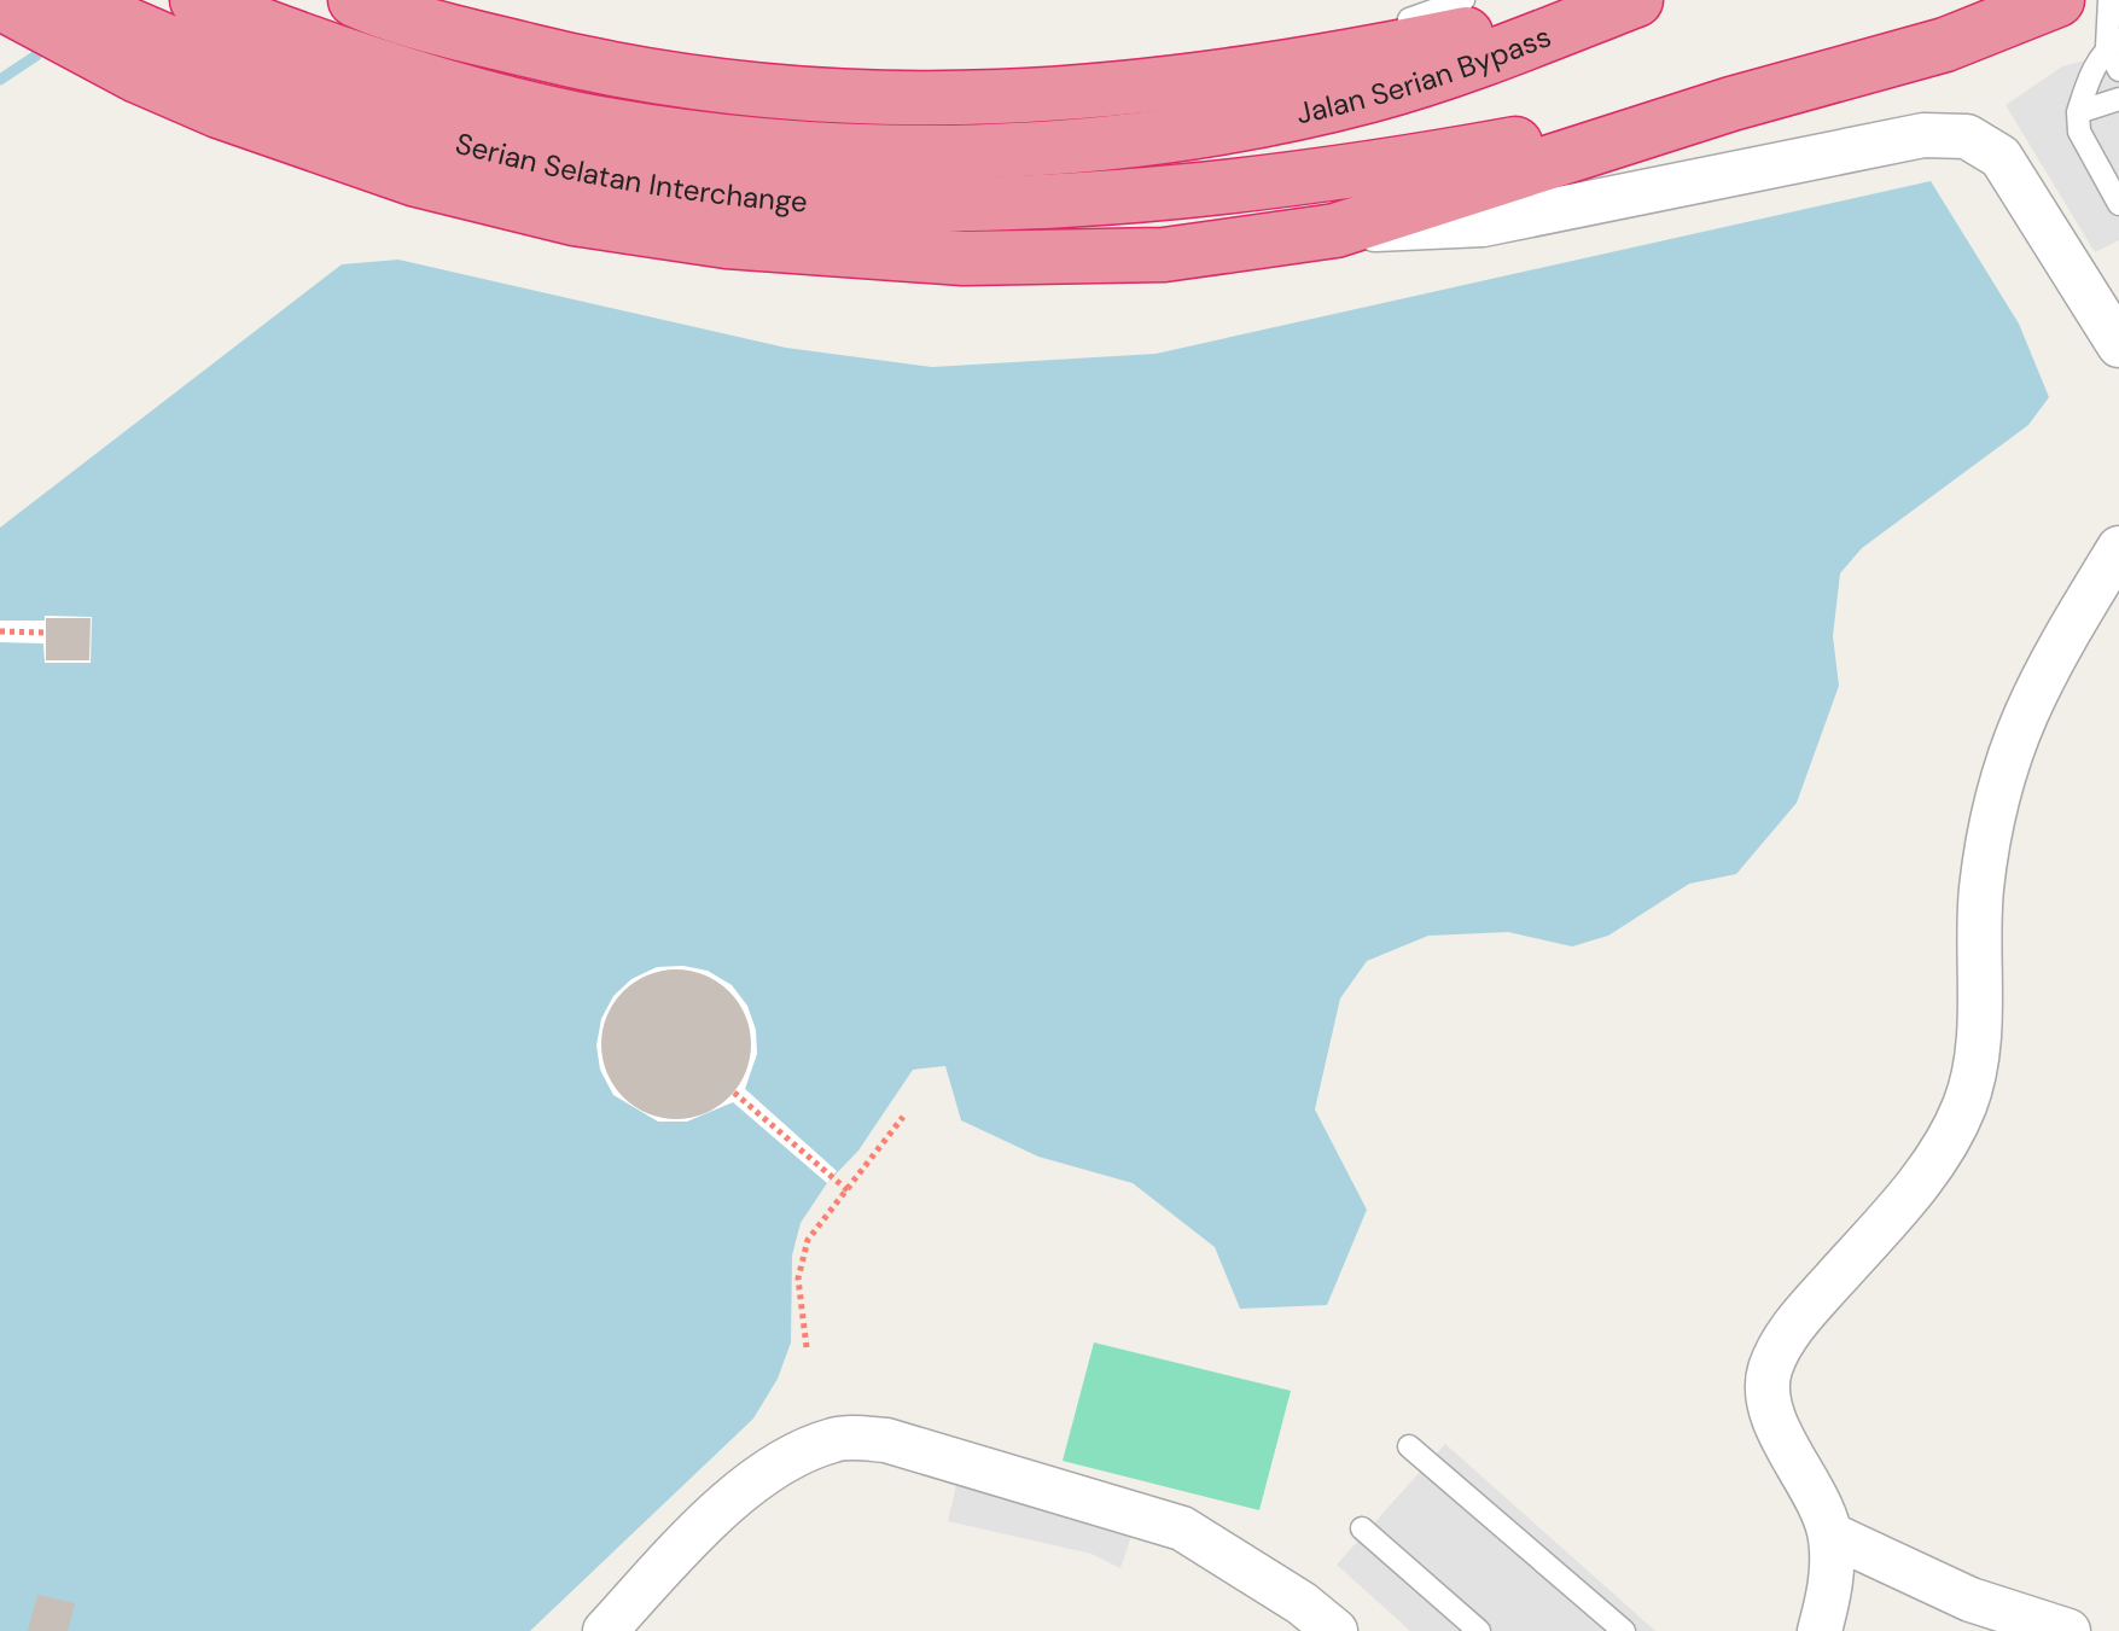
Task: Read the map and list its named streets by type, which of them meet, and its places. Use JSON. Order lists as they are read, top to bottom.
{
  "streets": {
    "highway": ["Jalan Serian Bypass", "Serian Selatan Interchange"]
  },
  "crossings": [
    ["Jalan Serian Bypass", "Serian Selatan Interchange"]
  ]
}
